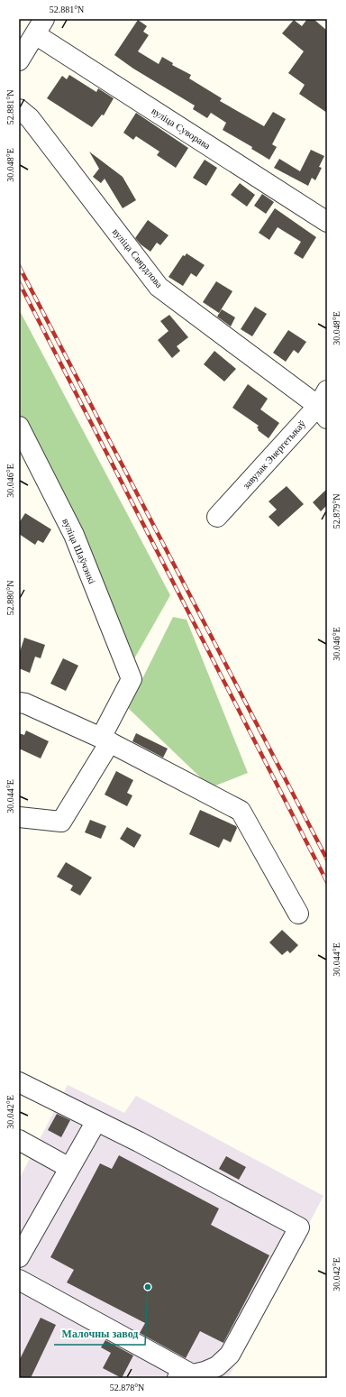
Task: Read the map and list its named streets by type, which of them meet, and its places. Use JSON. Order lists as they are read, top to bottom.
{
  "streets": {
    "street": [
      "вуліца Суворава",
      "вуліца Свярдлова",
      "завулак Энергетыкаў",
      "вуліца Шаўчэнкі"
    ]
  },
  "crossings": [
    ["вуліца Свярдлова", "завулак Энергетыкаў"]
  ],
  "places": ["Малочны завод"],
  "coordinates": [
    "52.881°N",
    "30.048°E",
    "30.046°E",
    "52.879°N",
    "52.880°N",
    "30.044°E",
    "30.042°E",
    "52.878°N"
  ]
}
